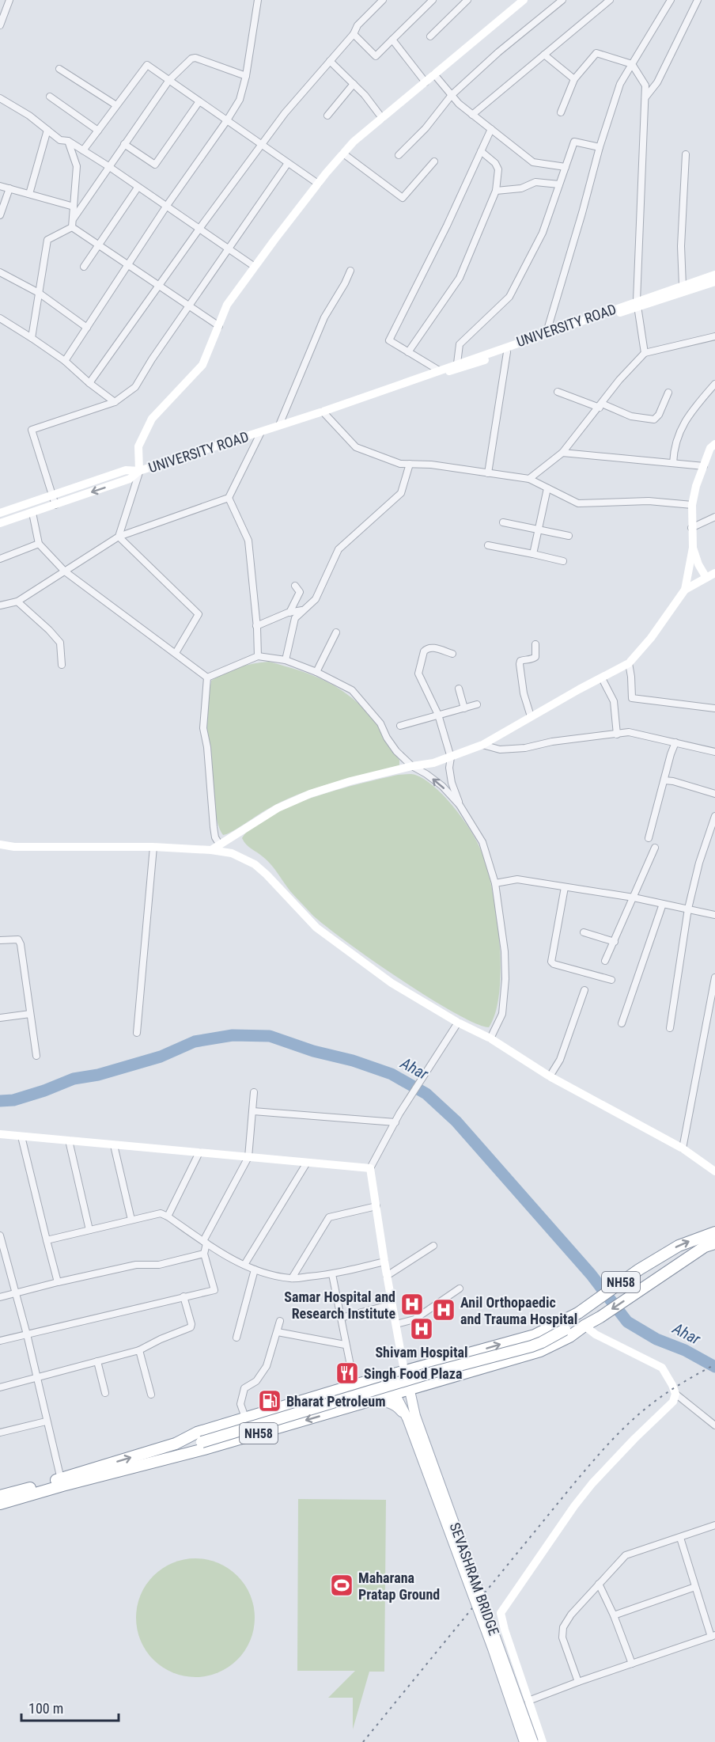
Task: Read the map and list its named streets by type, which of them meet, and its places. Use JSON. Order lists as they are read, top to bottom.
{
  "streets": {
    "highway": ["NH58"],
    "main road": ["SEVASHRAM BRIDGE"],
    "street": ["UNIVERSITY ROAD"]
  },
  "water": ["Ahar"],
  "places": {
    "hospital": ["Samar Hospital and Research Institute", "Anil Orthopaedic and Trauma Hospital", "Shivam Hospital"],
    "restaurant": ["Singh Food Plaza"],
    "fuel station": ["Bharat Petroleum"],
    "sports": ["Maharana Pratap Ground"]
  },
  "scale_bar": "100 m"
}
